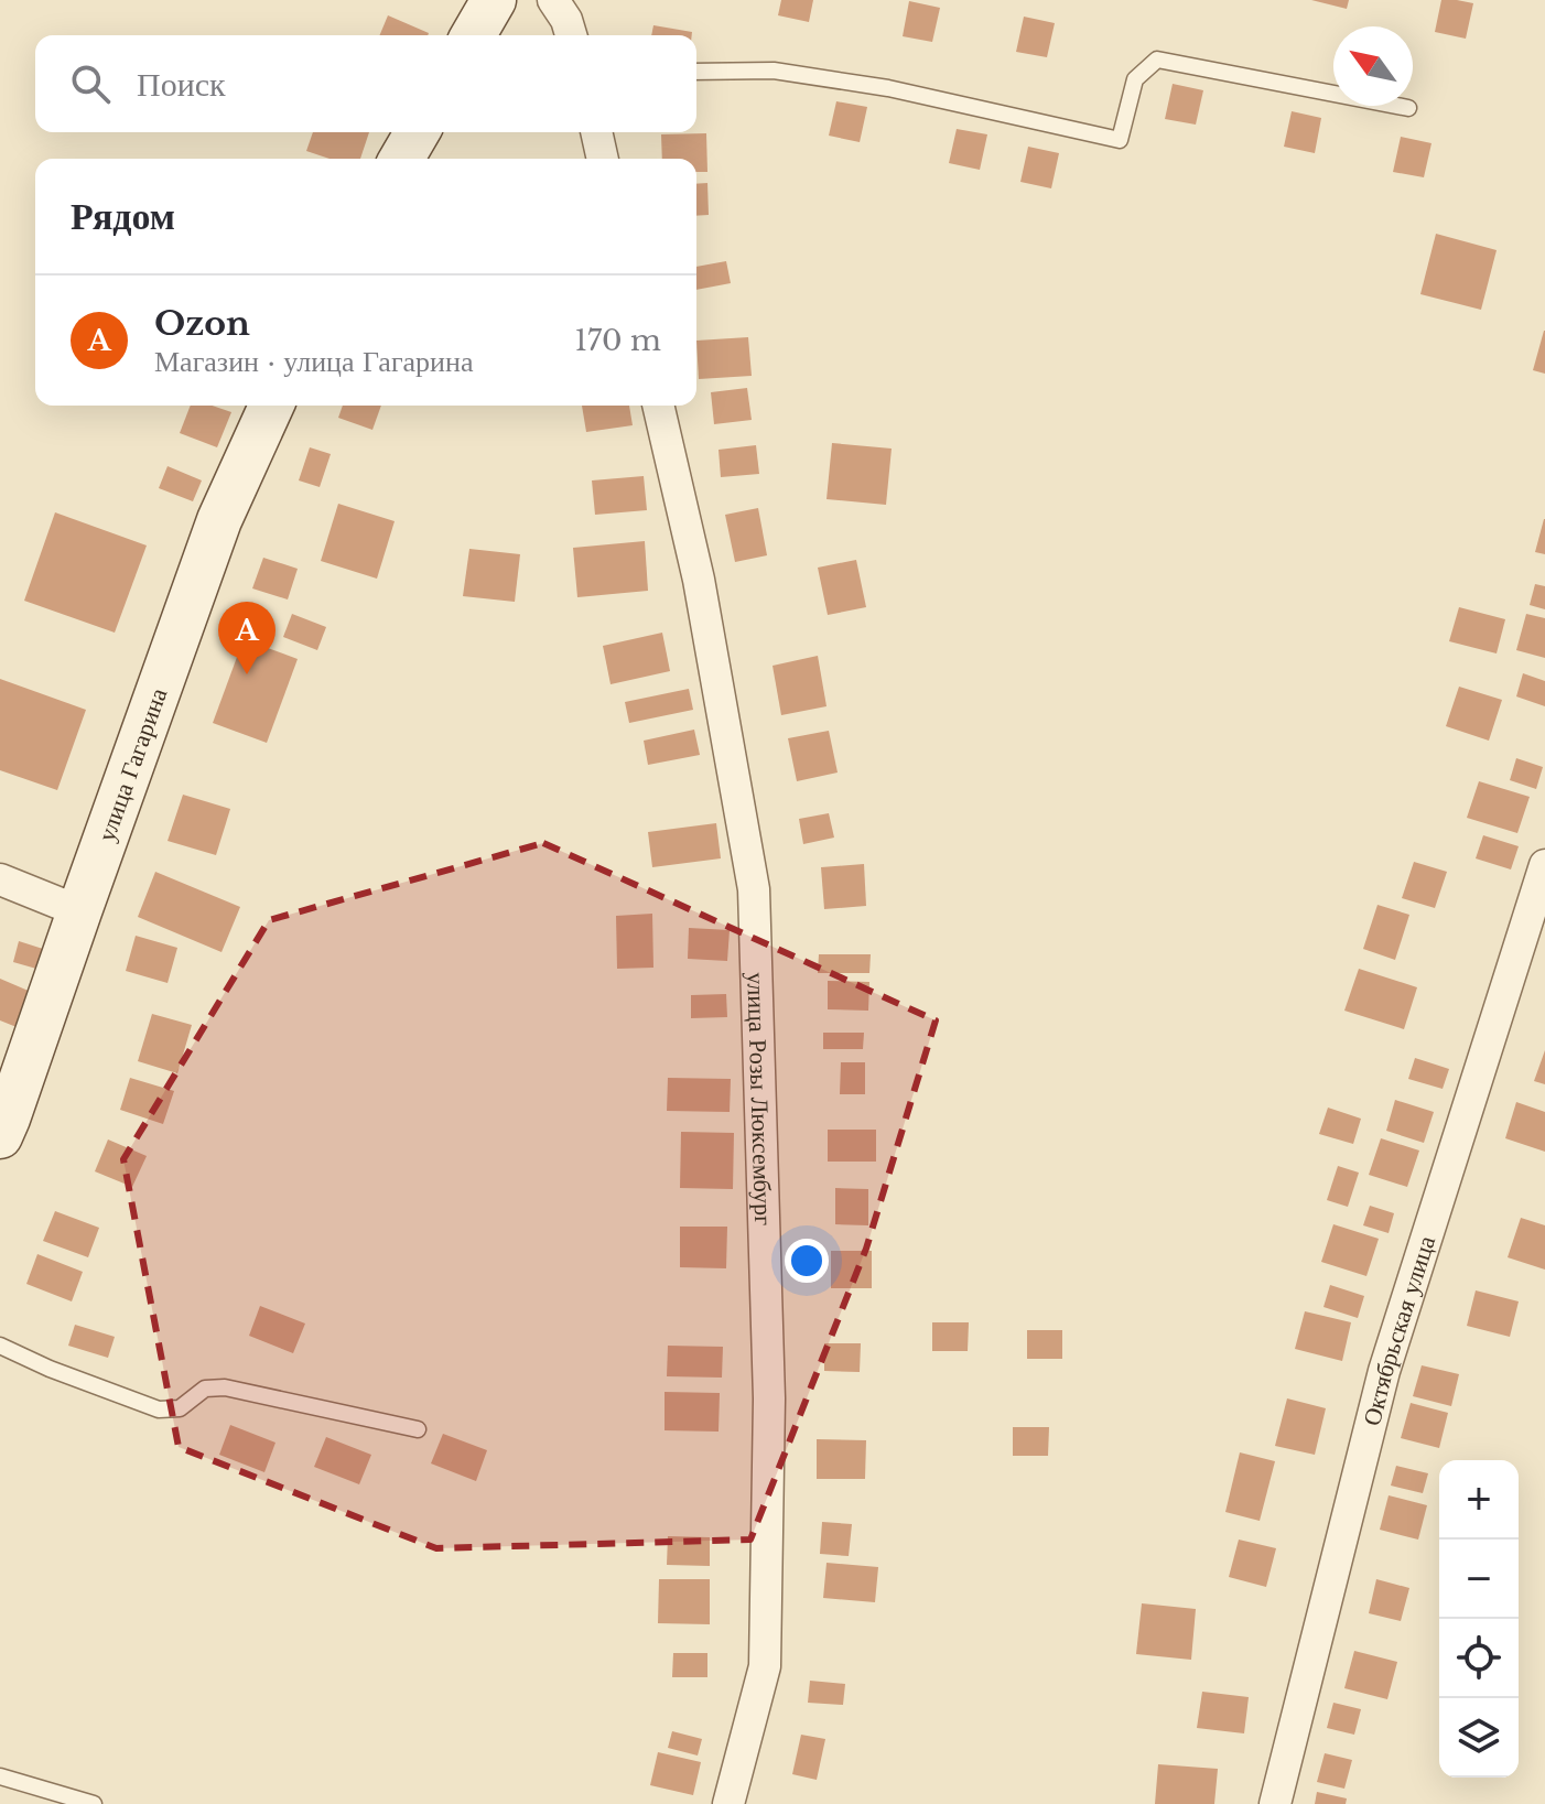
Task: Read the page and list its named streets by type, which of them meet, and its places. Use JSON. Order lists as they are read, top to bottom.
{
  "streets": {
    "main road": ["улица Гагарина"],
    "street": ["улица Розы Люксембург", "Октябрьская улица"]
  },
  "north": "top left",
  "page": {
    "search": "Поиск",
    "heading": "Рядом",
    "list": [
      {
        "mark": "A",
        "name": "Ozon",
        "note": "Магазин · улица Гагарина",
        "value": "170 m"
      }
    ],
    "pins": "A",
    "map_buttons": ["+", "−"]
  }
}
